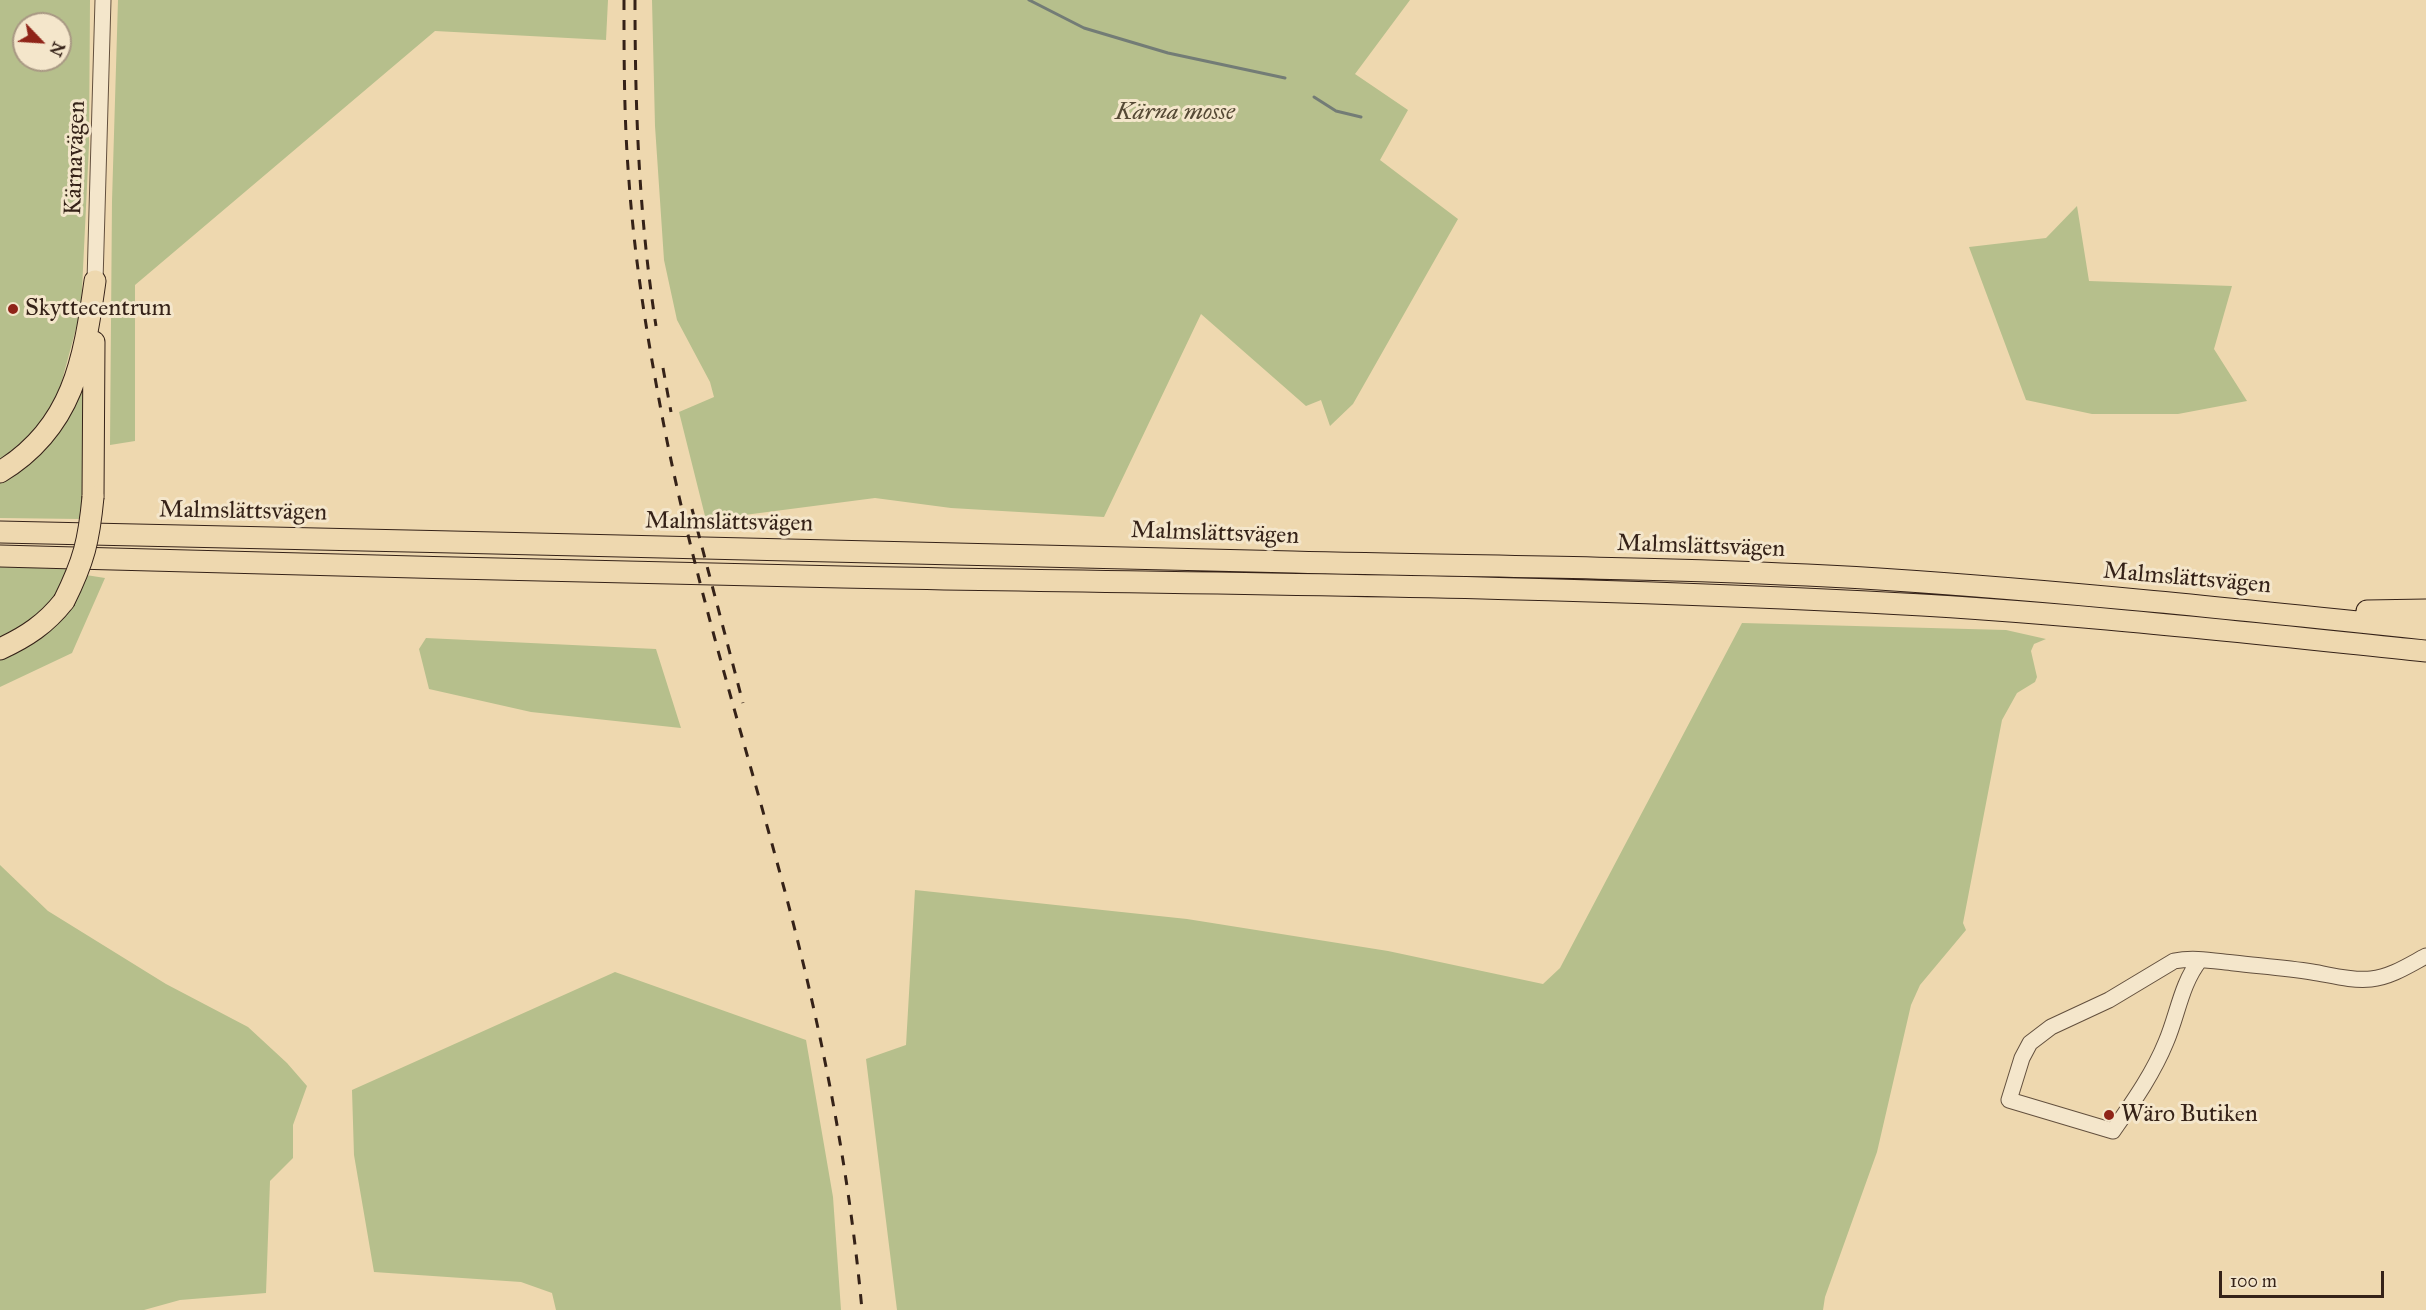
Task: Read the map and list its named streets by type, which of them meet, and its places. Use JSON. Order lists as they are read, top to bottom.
{
  "streets": {
    "highway": ["Malmslättsvägen"],
    "street": ["Kärnavägen"]
  },
  "parks": ["Kärna mosse"],
  "places": ["Skyttecentrum", "Wäro Butiken"],
  "scale_bar": "100 m",
  "north": "bottom right"
}
